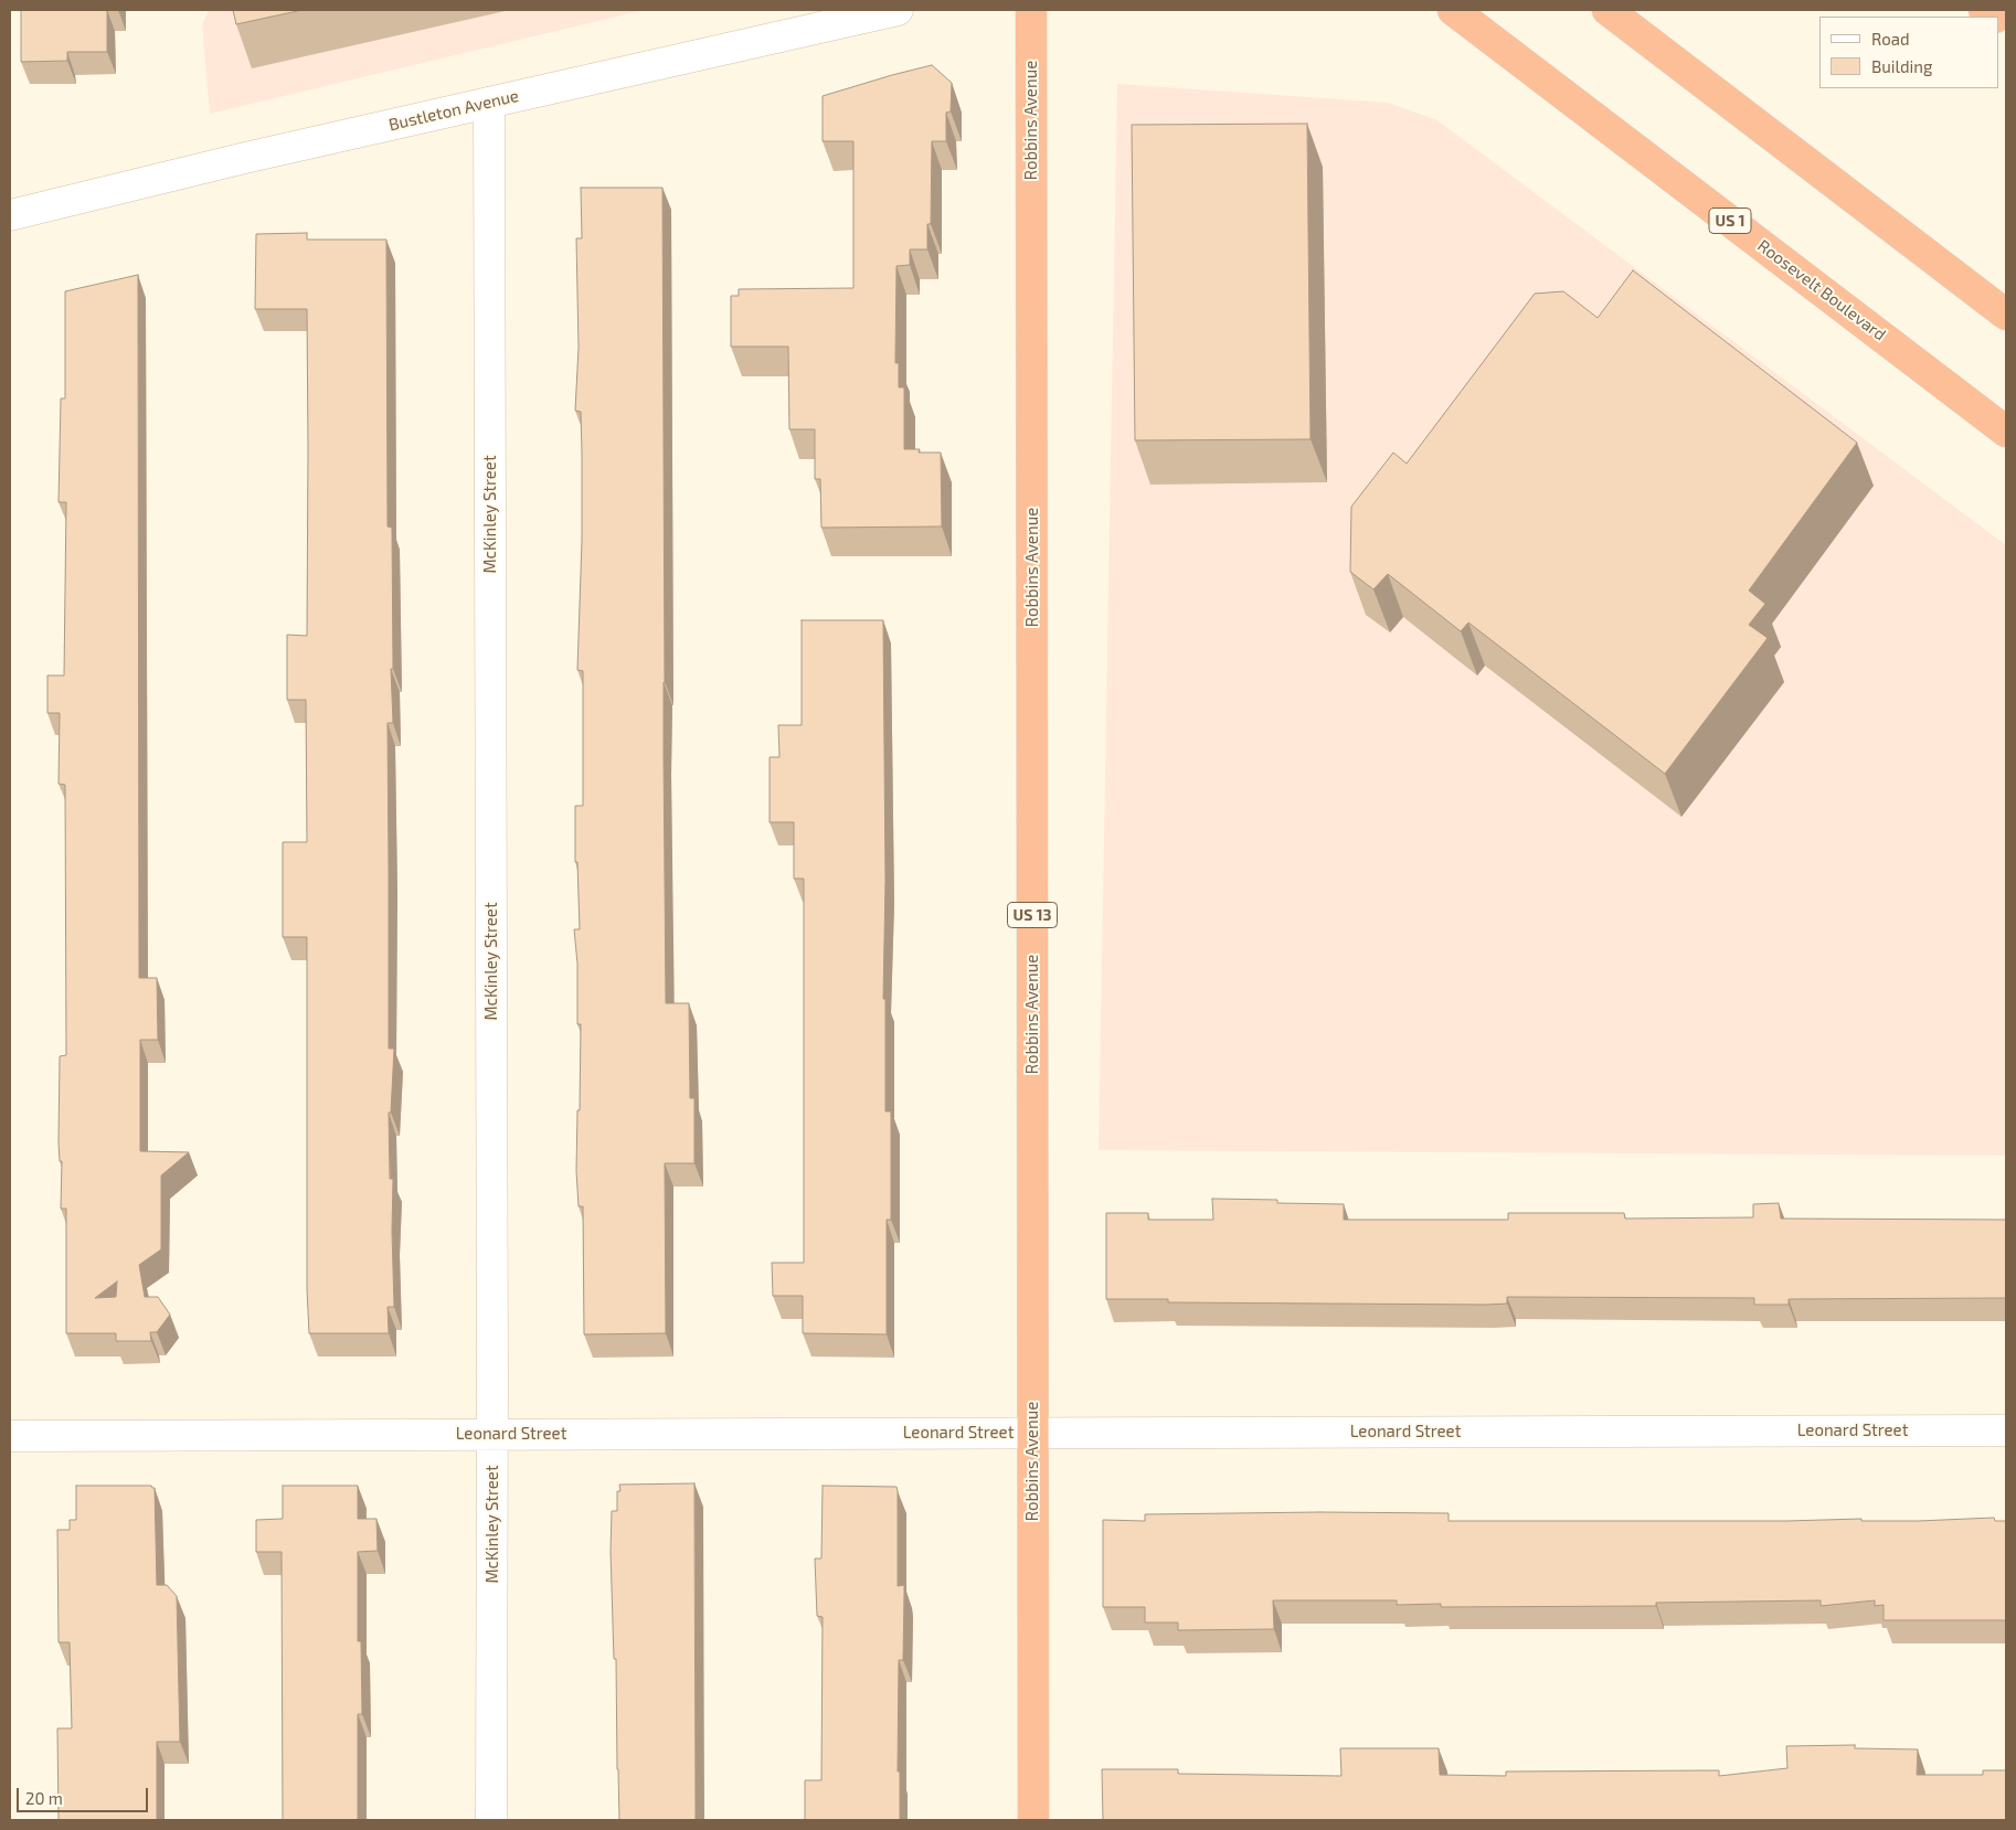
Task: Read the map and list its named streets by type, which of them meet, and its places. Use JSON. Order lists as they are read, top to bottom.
{
  "streets": {
    "highway": [
      "Robbins Avenue",
      "US 1",
      "Roosevelt Boulevard",
      "US 13"
    ],
    "street": ["Bustleton Avenue", "McKinley Street", "Leonard Street"]
  },
  "crossings": [
    ["Bustleton Avenue", "McKinley Street"],
    ["Robbins Avenue", "Leonard Street"],
    ["McKinley Street", "Leonard Street"]
  ],
  "legend": ["Road", "Building"],
  "scale_bar": "20 m"
}
